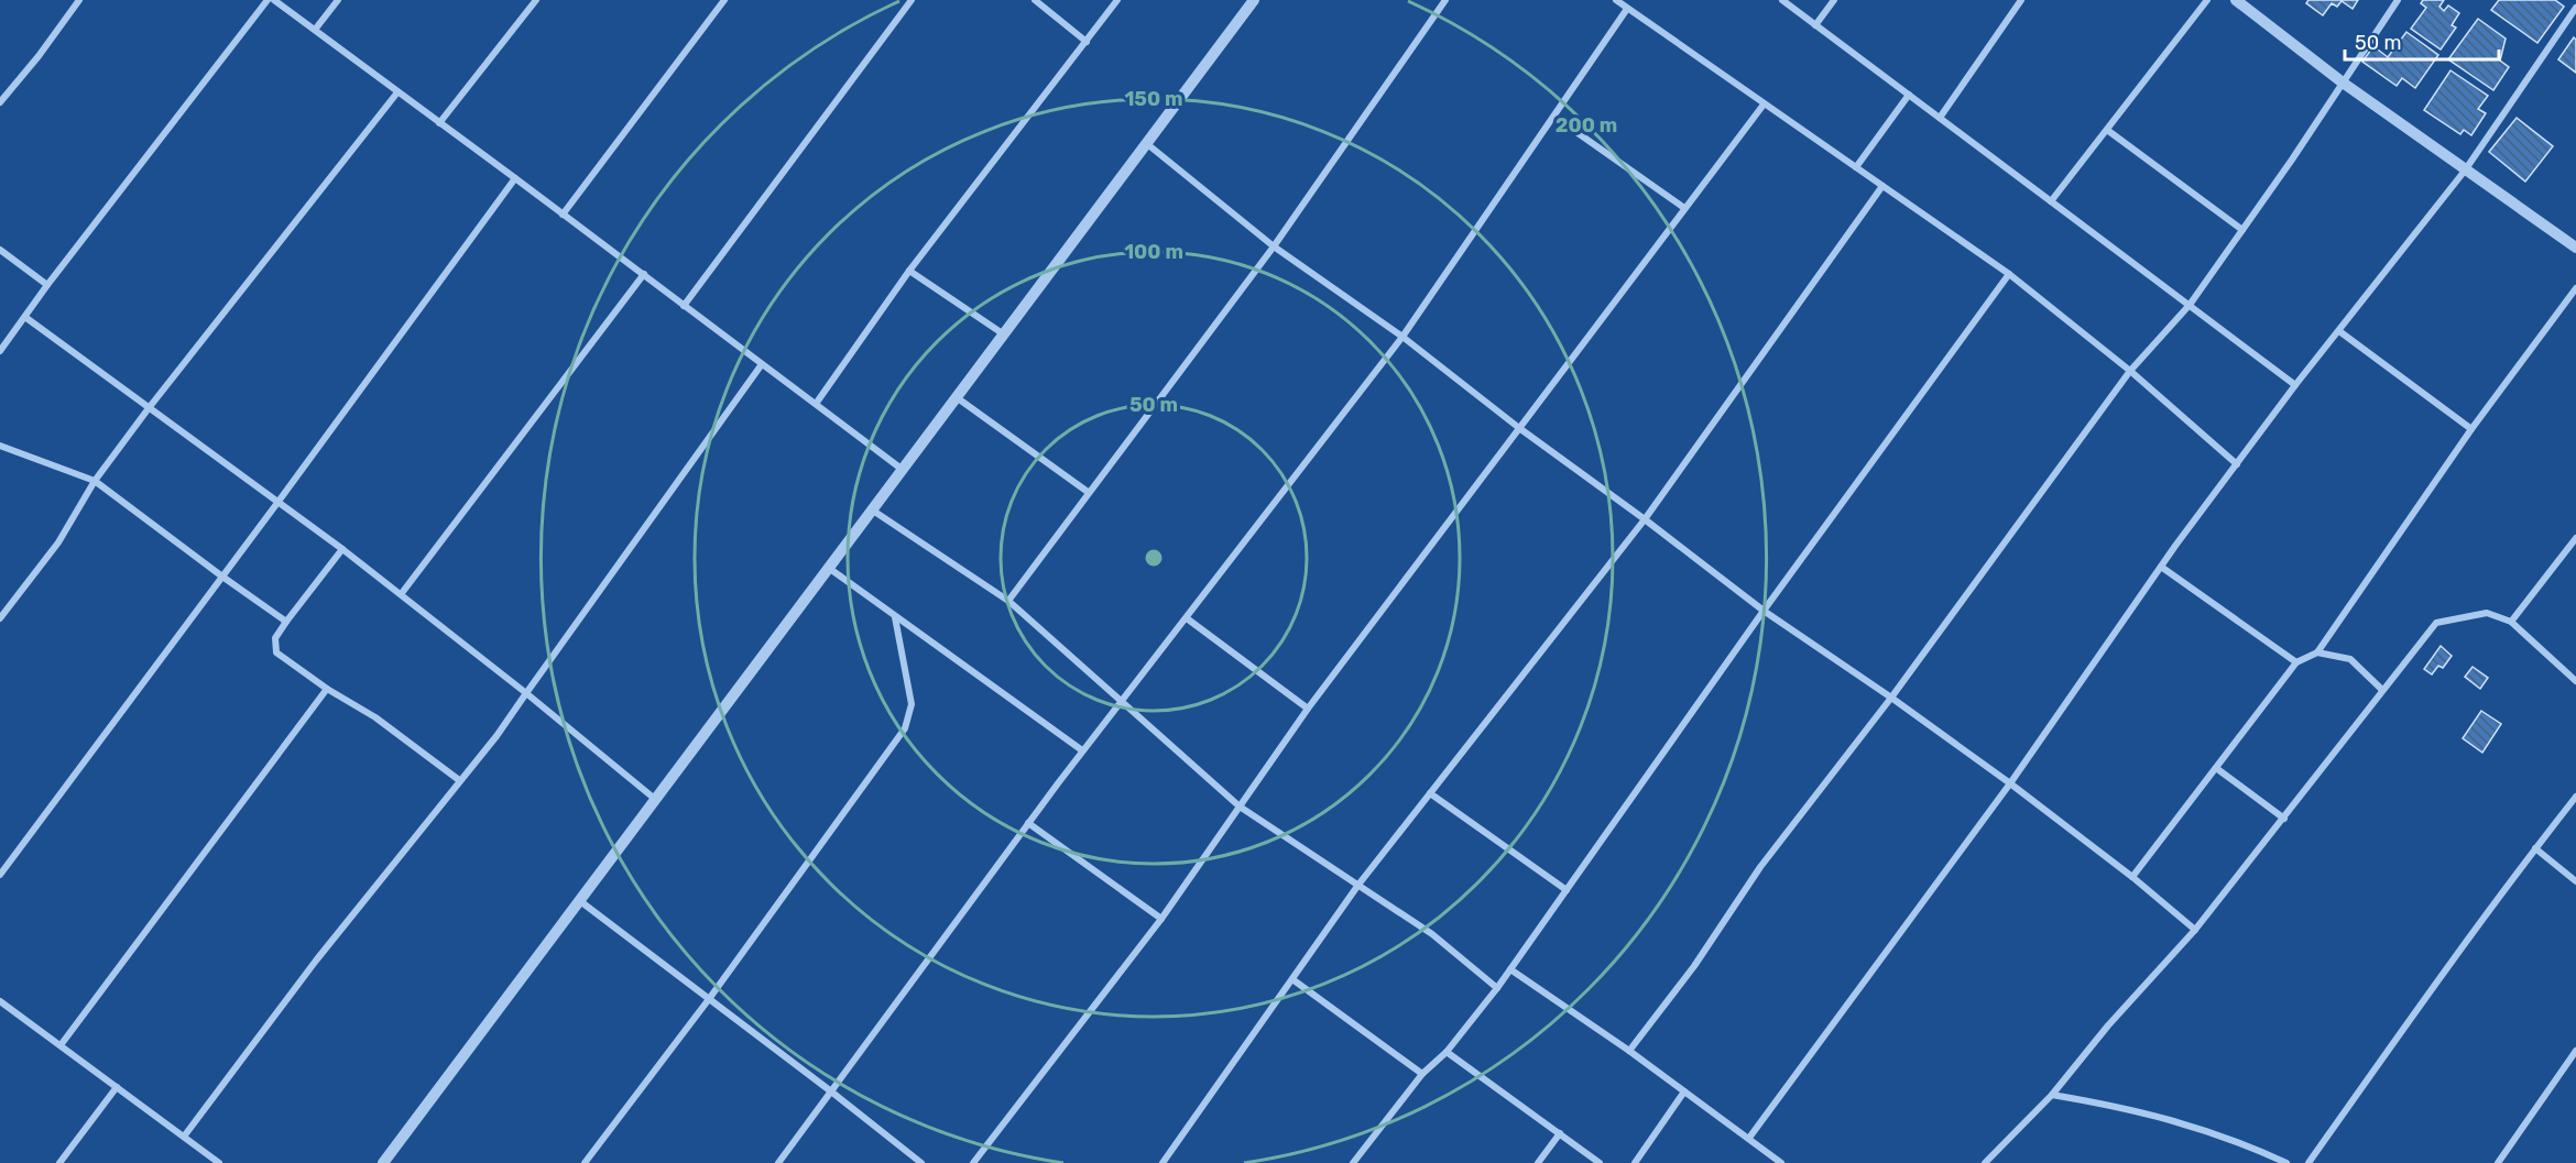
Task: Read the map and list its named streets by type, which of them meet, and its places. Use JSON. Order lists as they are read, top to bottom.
{
  "scale_bar": "50 m",
  "rings": [
    "150 m",
    "200 m",
    "100 m",
    "50 m"
  ]
}
